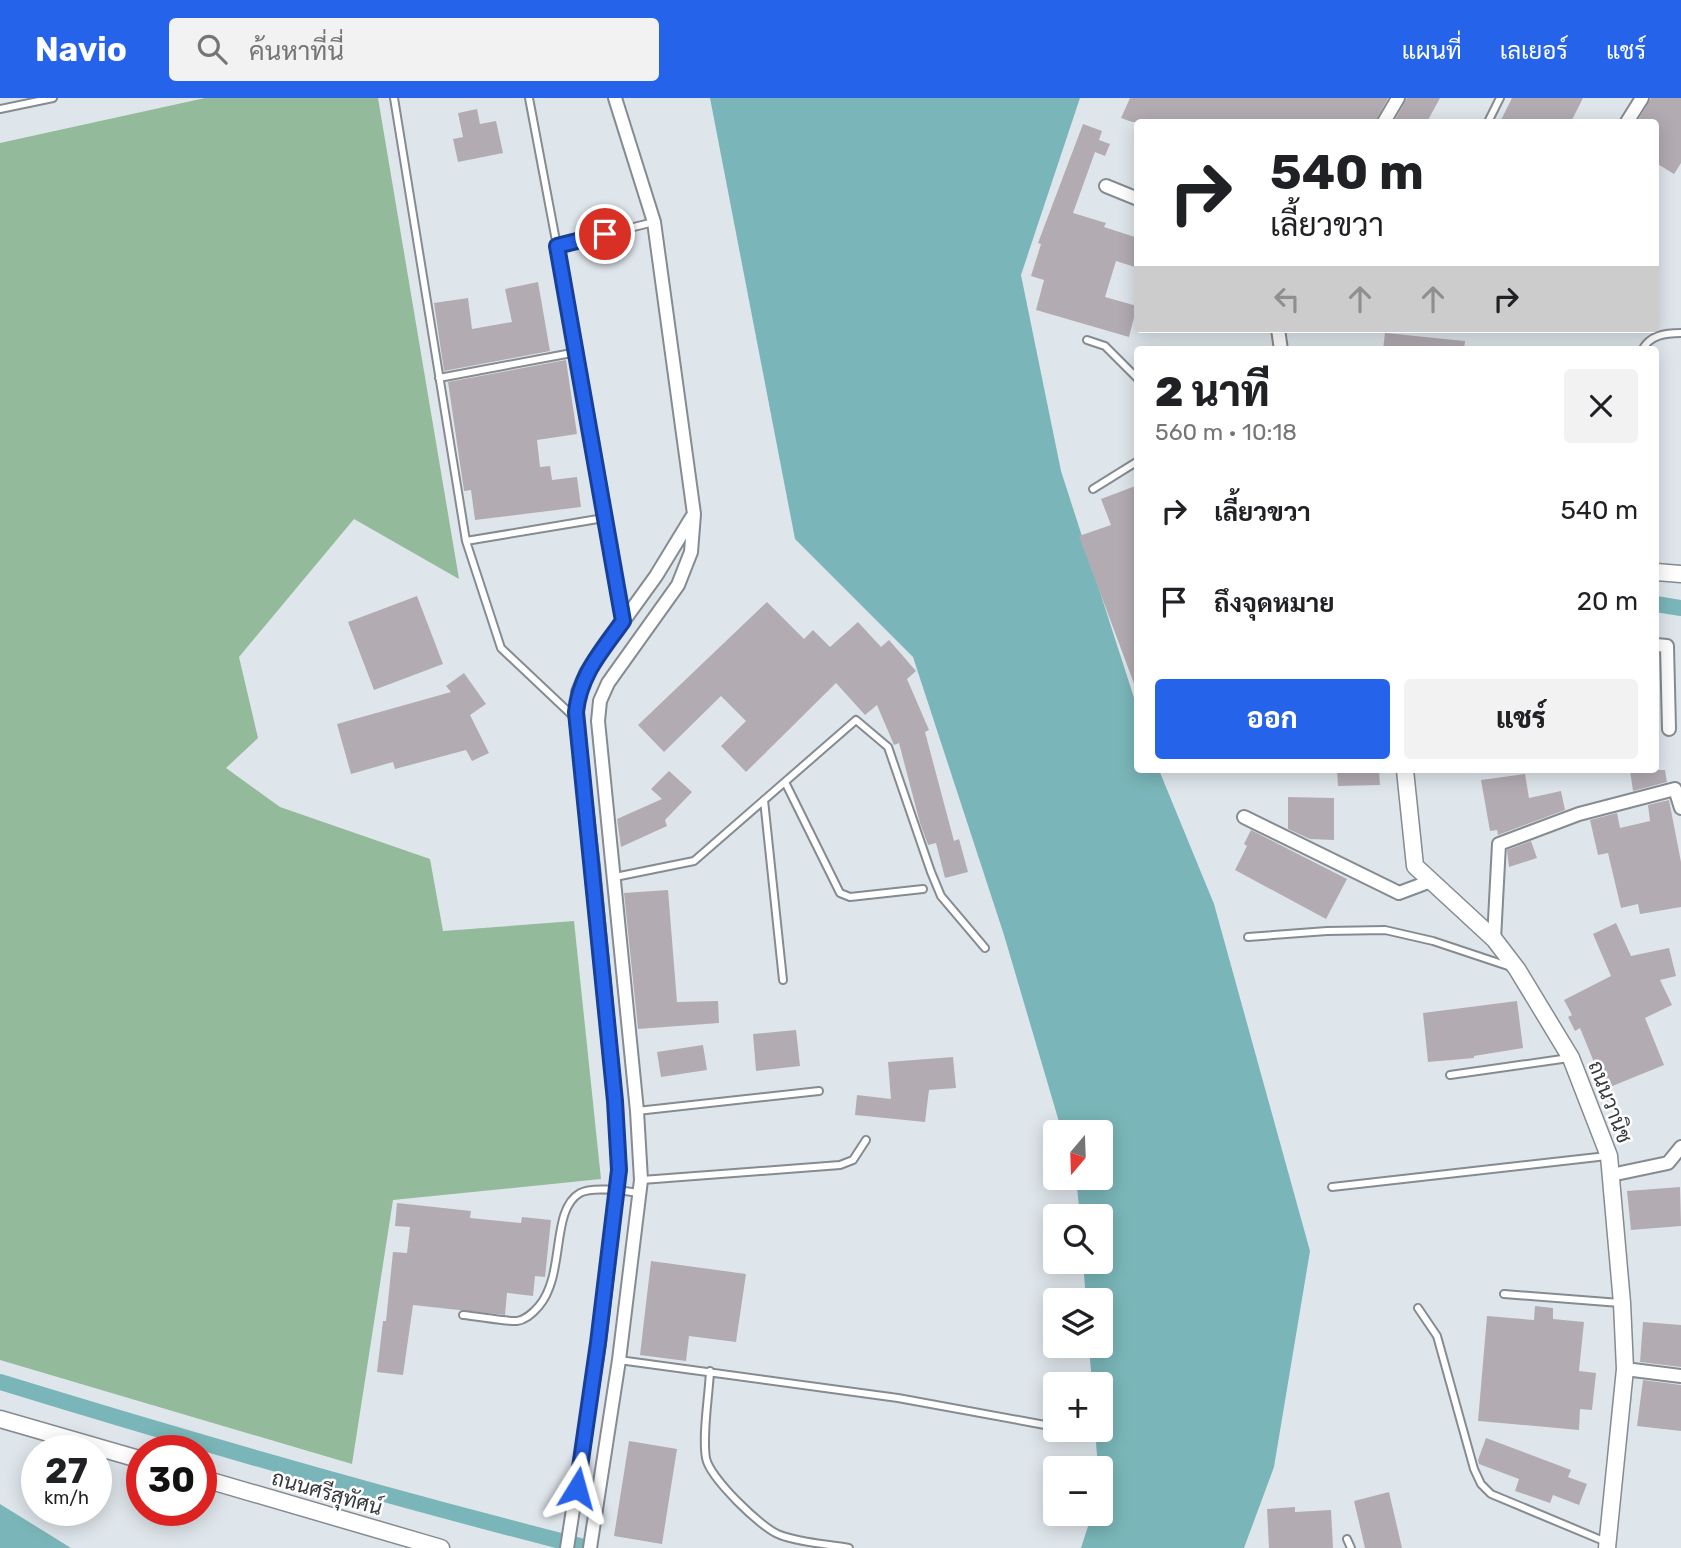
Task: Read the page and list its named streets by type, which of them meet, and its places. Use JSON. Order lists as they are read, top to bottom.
{
  "streets": {
    "street": ["ถนนวานิช", "ถนนศรีสุทัศน์"]
  },
  "north": "bottom",
  "page": {
    "header": "Navio",
    "search": "ค้นหาที่นี่",
    "nav": ["แผนที่", "เลเยอร์", "แชร์"],
    "turn": ["540 m", "เลี้ยวขวา"],
    "heading": ["2 นาที", "560 m · 10:18"],
    "list": [
      {
        "name": "เลี้ยวขวา",
        "value": "540 m"
      },
      {
        "name": "ถึงจุดหมาย",
        "value": "20 m"
      }
    ],
    "buttons": ["ออก", "แชร์"],
    "map_buttons": ["+", "−"],
    "speed": "27 km/h",
    "limit": "30"
  }
}
